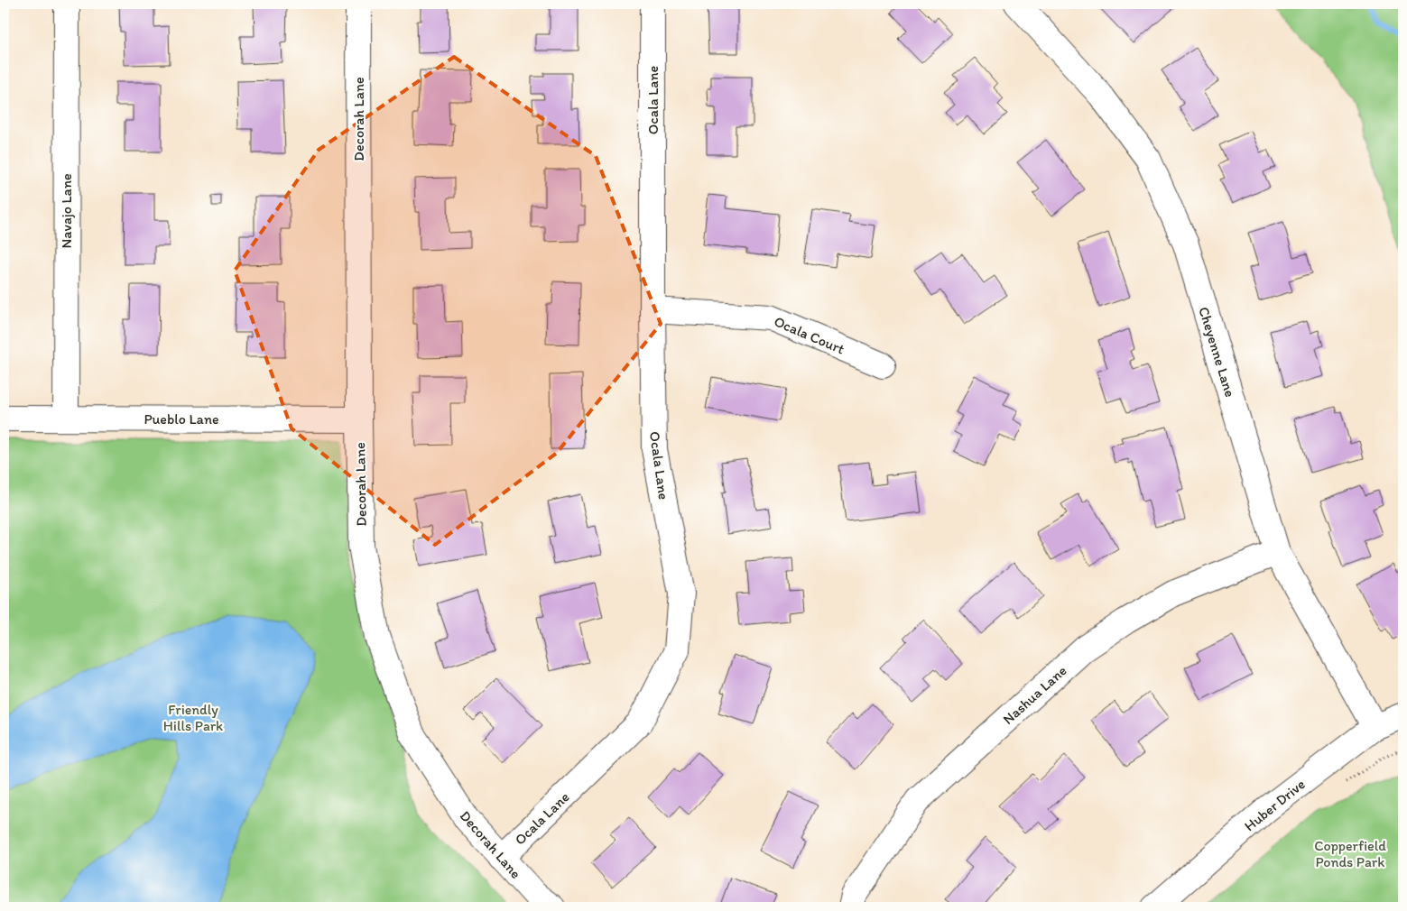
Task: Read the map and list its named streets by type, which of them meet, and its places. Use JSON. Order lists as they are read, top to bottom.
{
  "streets": {
    "street": [
      "Ocala Lane",
      "Decorah Lane",
      "Navajo Lane",
      "Ocala Court",
      "Cheyenne Lane",
      "Pueblo Lane",
      "Nashua Lane",
      "Huber Drive"
    ]
  },
  "crossings": [
    ["Ocala Lane", "Decorah Lane"],
    ["Ocala Lane", "Ocala Court"],
    ["Decorah Lane", "Pueblo Lane"],
    ["Navajo Lane", "Pueblo Lane"],
    ["Cheyenne Lane", "Nashua Lane"],
    ["Cheyenne Lane", "Huber Drive"]
  ],
  "parks": ["Friendly Hills Park", "Copperfield Ponds Park"]
}
